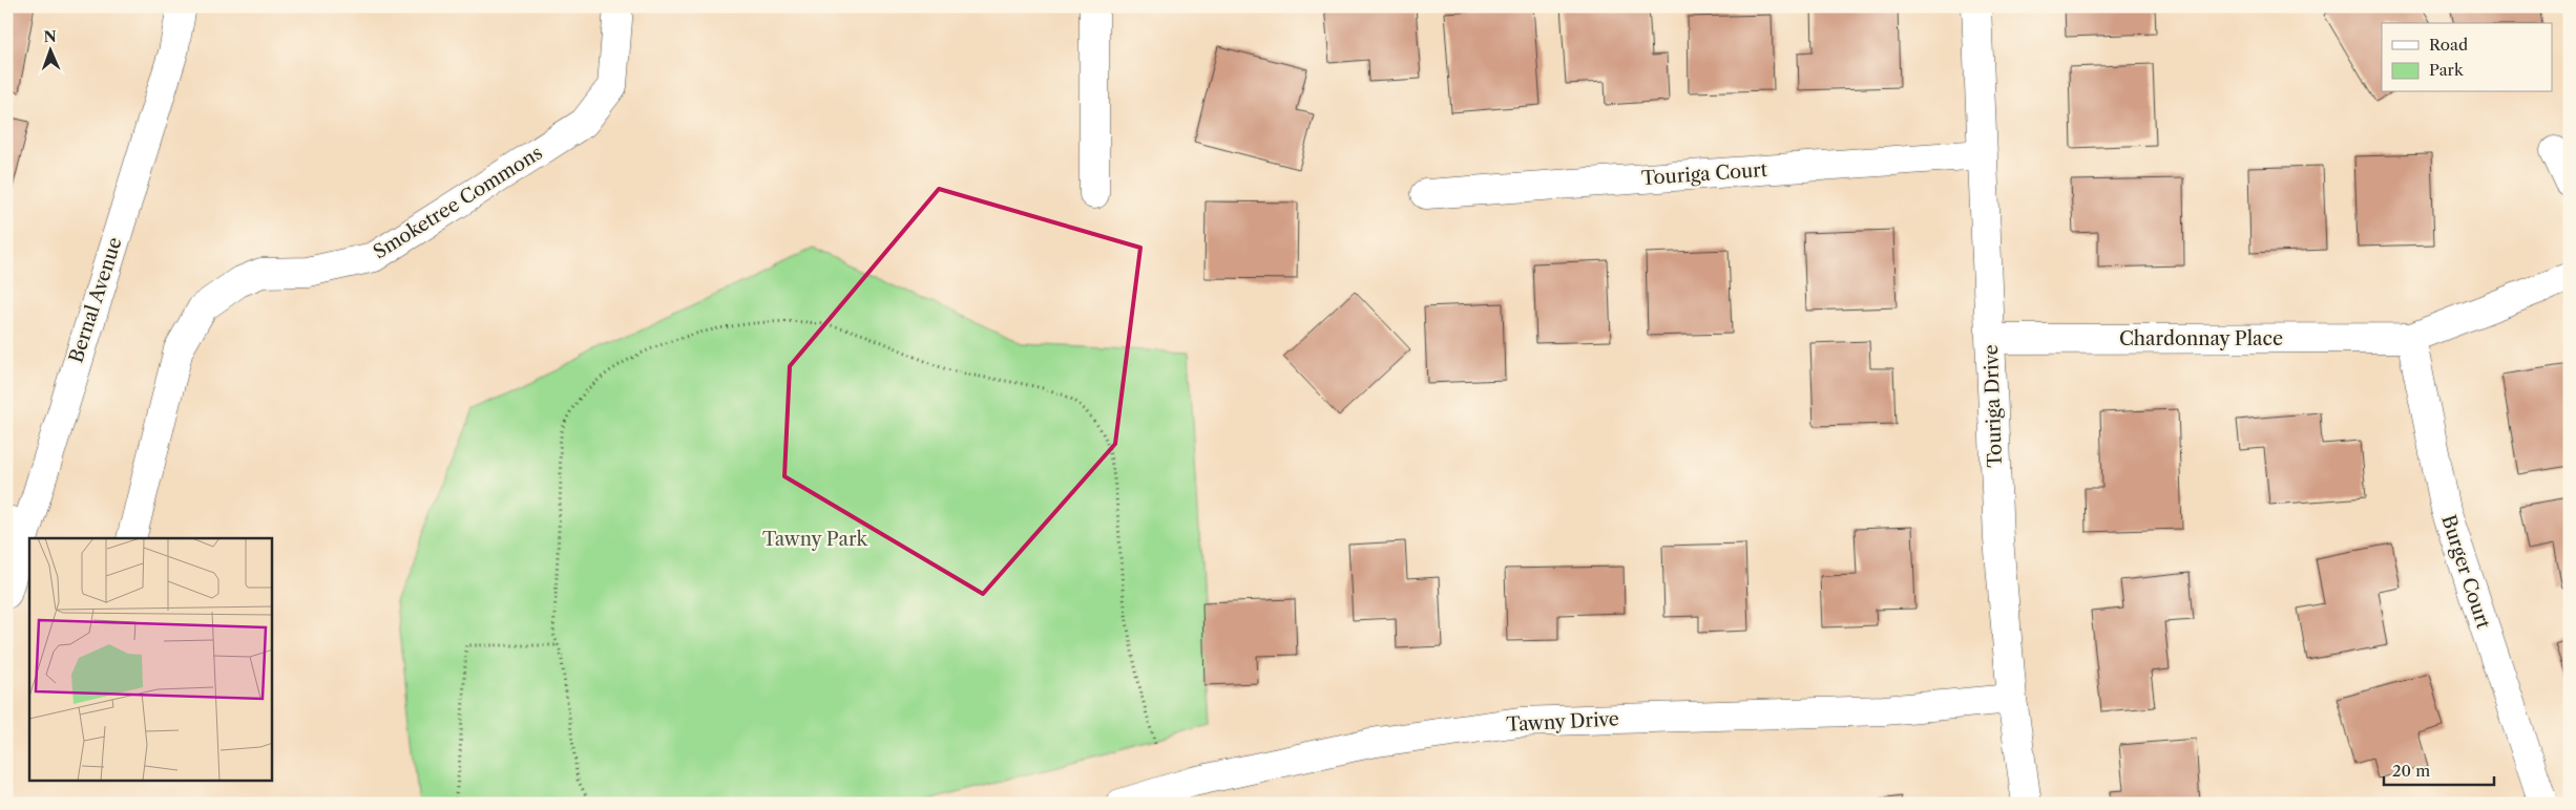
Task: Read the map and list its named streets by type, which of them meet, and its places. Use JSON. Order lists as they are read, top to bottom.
{
  "streets": {
    "street": [
      "Touriga Court",
      "Smoketree Commons",
      "Bernal Avenue",
      "Chardonnay Place",
      "Touriga Drive",
      "Burger Court",
      "Tawny Drive"
    ]
  },
  "crossings": [
    ["Touriga Court", "Touriga Drive"],
    ["Chardonnay Place", "Touriga Drive"],
    ["Chardonnay Place", "Burger Court"],
    ["Touriga Drive", "Tawny Drive"]
  ],
  "parks": ["Tawny Park"],
  "legend": ["Road", "Park"],
  "scale_bar": "20 m",
  "north": "top"
}
